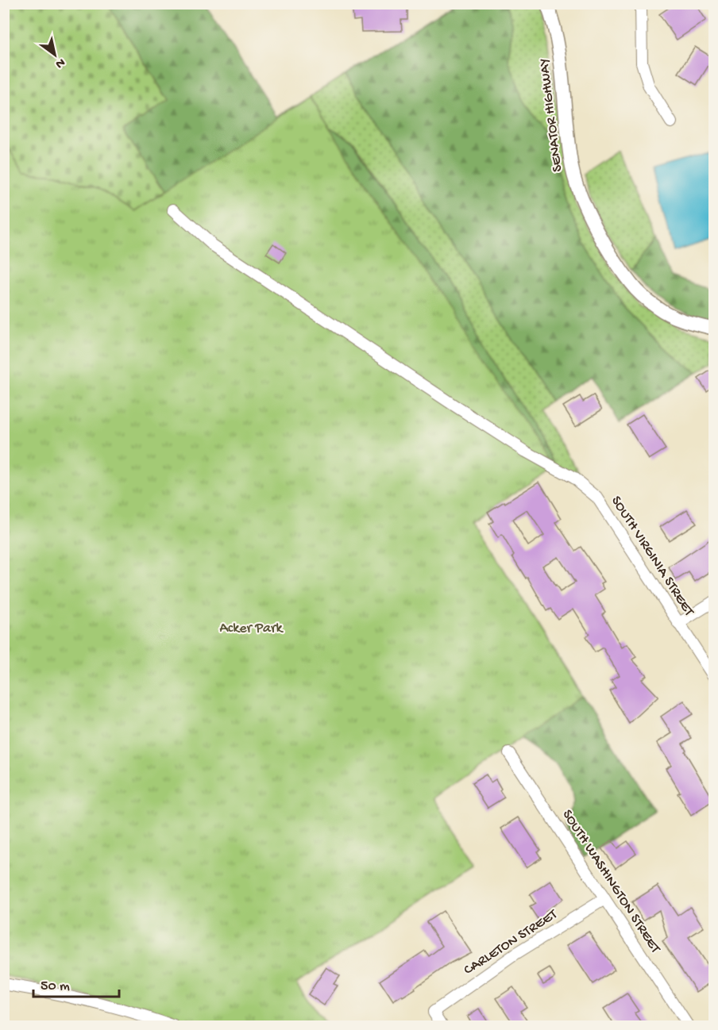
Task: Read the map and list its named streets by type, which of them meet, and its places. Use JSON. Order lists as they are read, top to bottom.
{
  "streets": {
    "street": [
      "SENATOR HIGHWAY",
      "SOUTH VIRGINIA STREET",
      "SOUTH WASHINGTON STREET",
      "CARLETON STREET"
    ]
  },
  "crossings": [
    ["SOUTH WASHINGTON STREET", "CARLETON STREET"]
  ],
  "parks": ["Acker Park"],
  "scale_bar": "50 m",
  "north": "bottom right"
}
